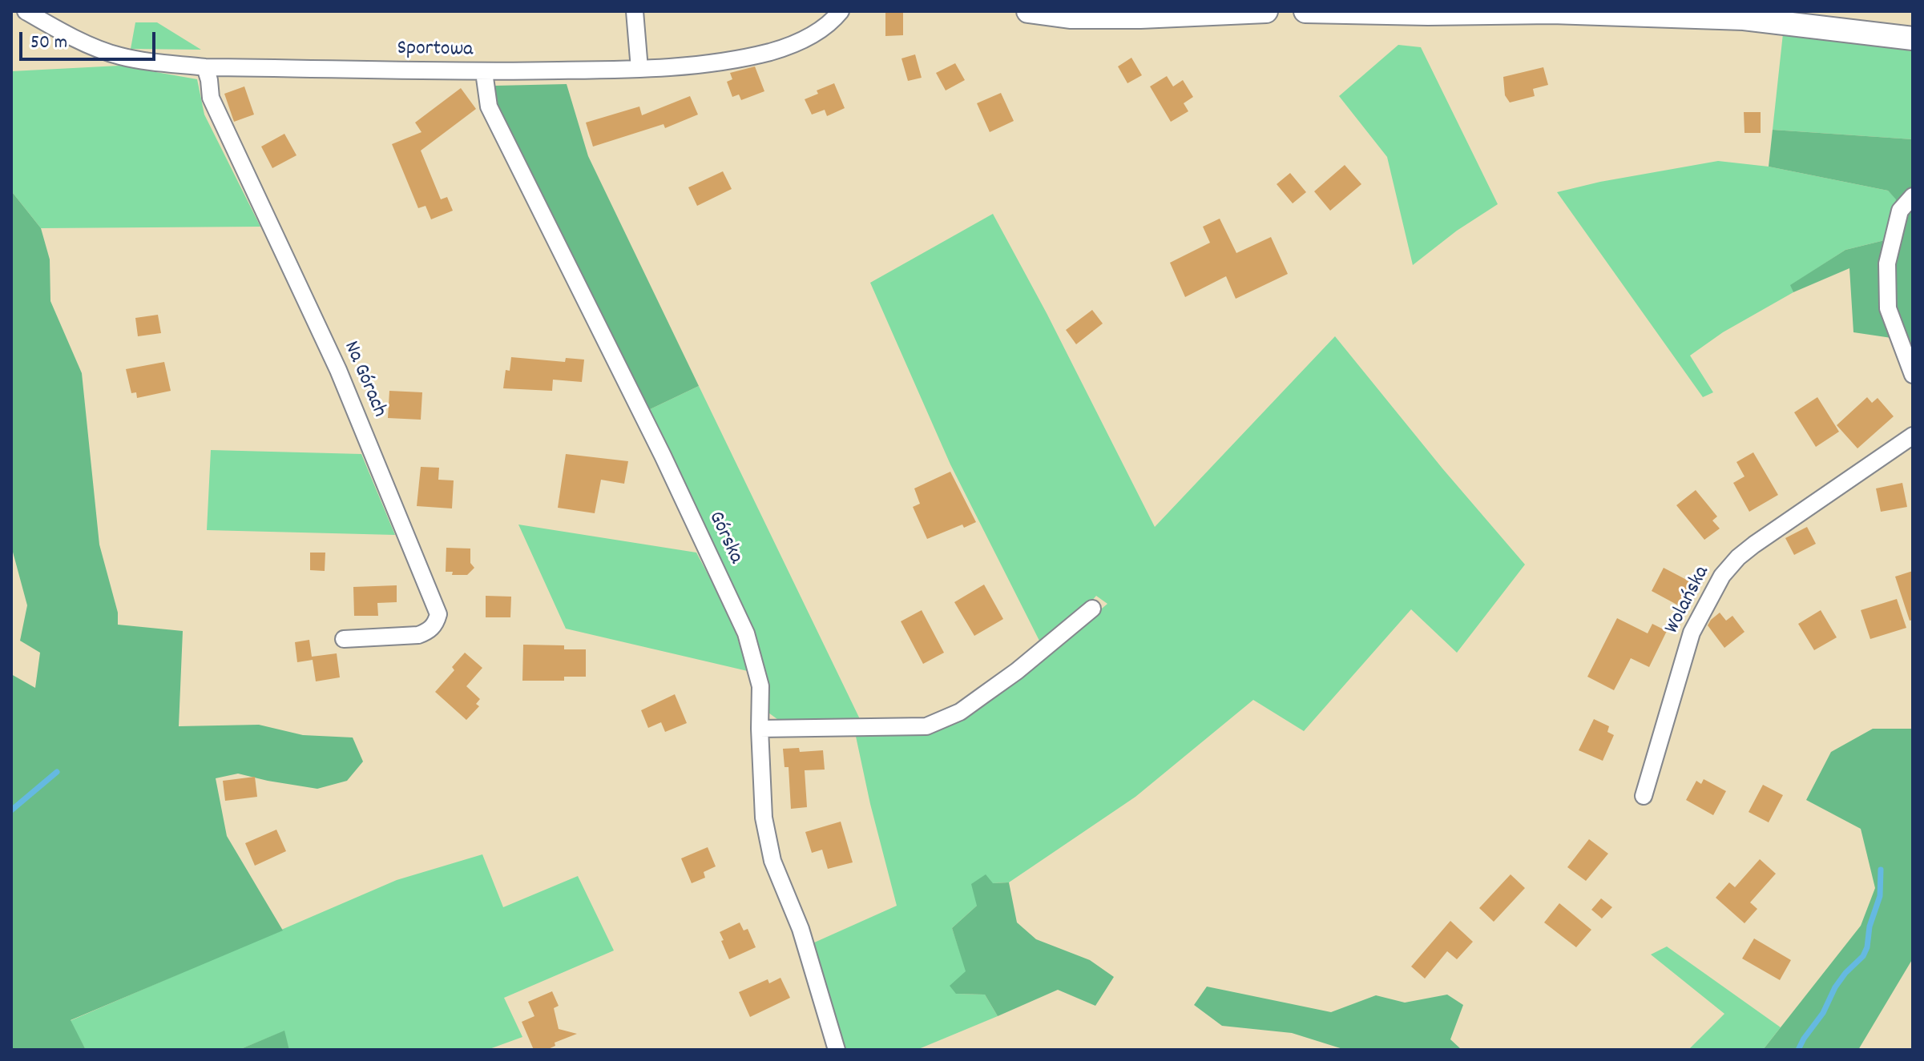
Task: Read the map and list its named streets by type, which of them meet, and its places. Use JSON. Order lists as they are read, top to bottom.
{
  "streets": {
    "street": [
      "Sportowa",
      "Na Górach",
      "Górska",
      "Wolańska"
    ]
  },
  "crossings": [
    ["Sportowa", "Na Górach"],
    ["Sportowa", "Górska"]
  ],
  "scale_bar": "50 m"
}
